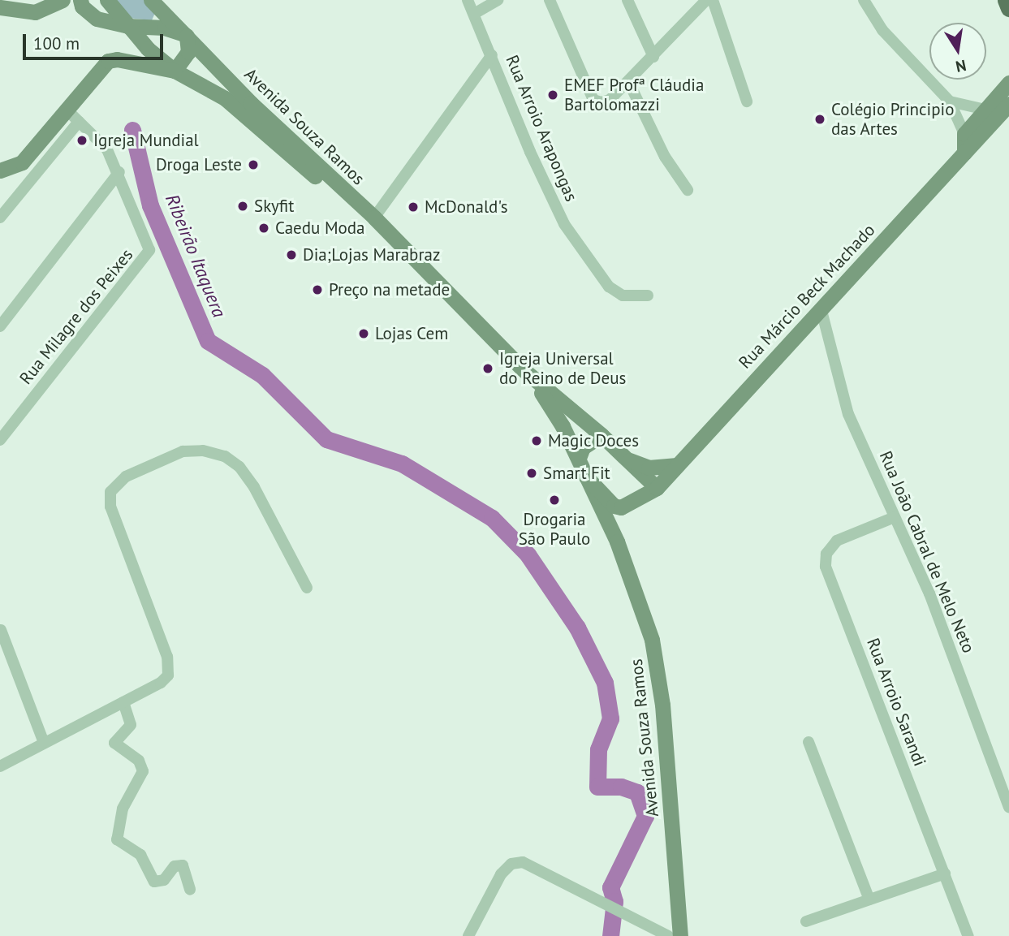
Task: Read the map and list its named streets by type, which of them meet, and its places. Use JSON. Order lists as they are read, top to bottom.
{
  "streets": {
    "main road": ["Avenida Souza Ramos", "Rua Márcio Beck Machado"],
    "street": [
      "Rua Arroio Arapongas",
      "Rua Milagre dos Peixes",
      "Rua João Cabral de Melo Neto",
      "Rua Arroio Sarandi"
    ]
  },
  "crossings": [
    ["Avenida Souza Ramos", "Rua Márcio Beck Machado"],
    ["Rua Márcio Beck Machado", "Rua João Cabral de Melo Neto"],
    ["Rua João Cabral de Melo Neto", "Rua Arroio Sarandi"]
  ],
  "water": ["Ribeirão Itaquera"],
  "places": [
    "EMEF Profª Cláudia Bartolomazzi",
    "Colégio Principio das Artes",
    "Igreja Mundial",
    "Droga Leste",
    "Skyfit",
    "McDonald's",
    "Caedu Moda",
    "Dia;Lojas Marabraz",
    "Preço na metade",
    "Lojas Cem",
    "Igreja Universal do Reino de Deus",
    "Magic Doces",
    "Smart Fit",
    "Drogaria São Paulo"
  ],
  "scale_bar": "100 m",
  "north": "bottom"
}
